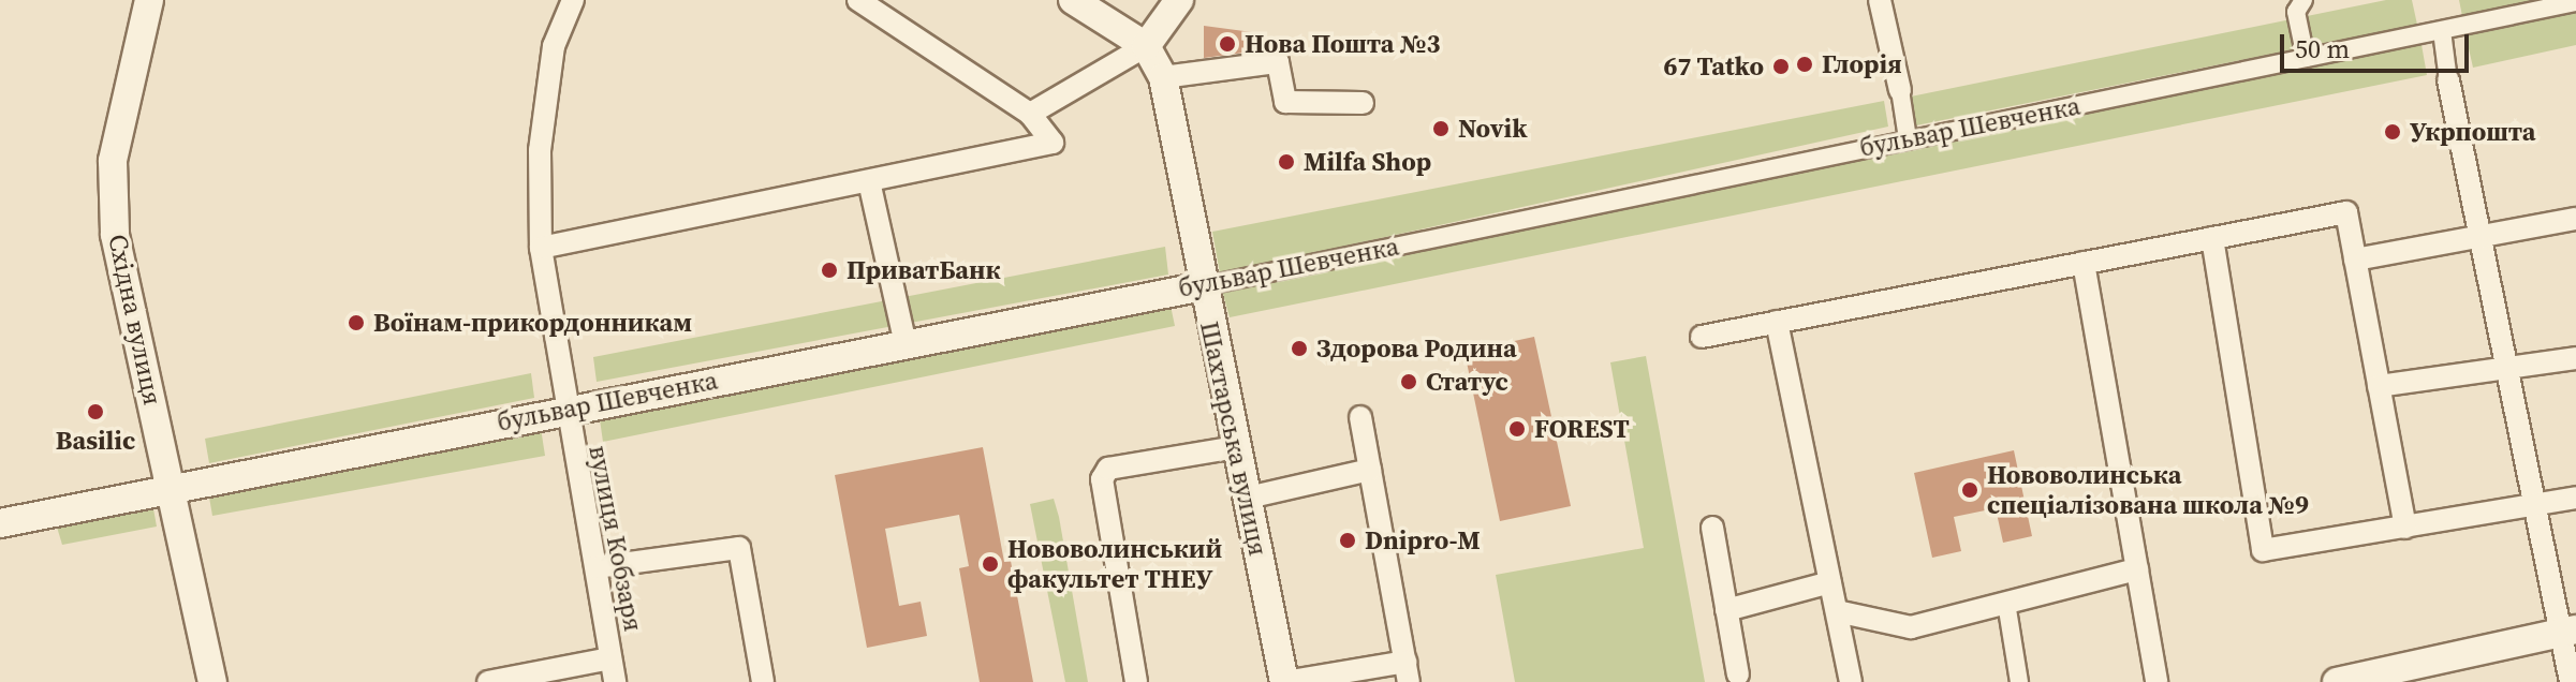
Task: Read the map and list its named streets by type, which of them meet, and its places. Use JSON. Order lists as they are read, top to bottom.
{
  "streets": {
    "street": [
      "бульвар Шевченка",
      "Східна вулиця",
      "Шахтарська вулиця",
      "вулиця Кобзаря"
    ]
  },
  "crossings": [
    ["бульвар Шевченка", "Східна вулиця"],
    ["бульвар Шевченка", "Шахтарська вулиця"],
    ["бульвар Шевченка", "вулиця Кобзаря"]
  ],
  "places": [
    "Нова Пошта №3",
    "Глорія",
    "67 Tatko",
    "Novik",
    "Укрпошта",
    "Milfa Shop",
    "ПриватБанк",
    "Воїнам-прикордонникам",
    "Здорова Родина",
    "Статус",
    "Basilic",
    "FOREST",
    "Нововолинська спеціалізована школа №9",
    "Dnipro-M",
    "Нововолинський факультет ТНЕУ"
  ],
  "scale_bar": "50 m"
}
